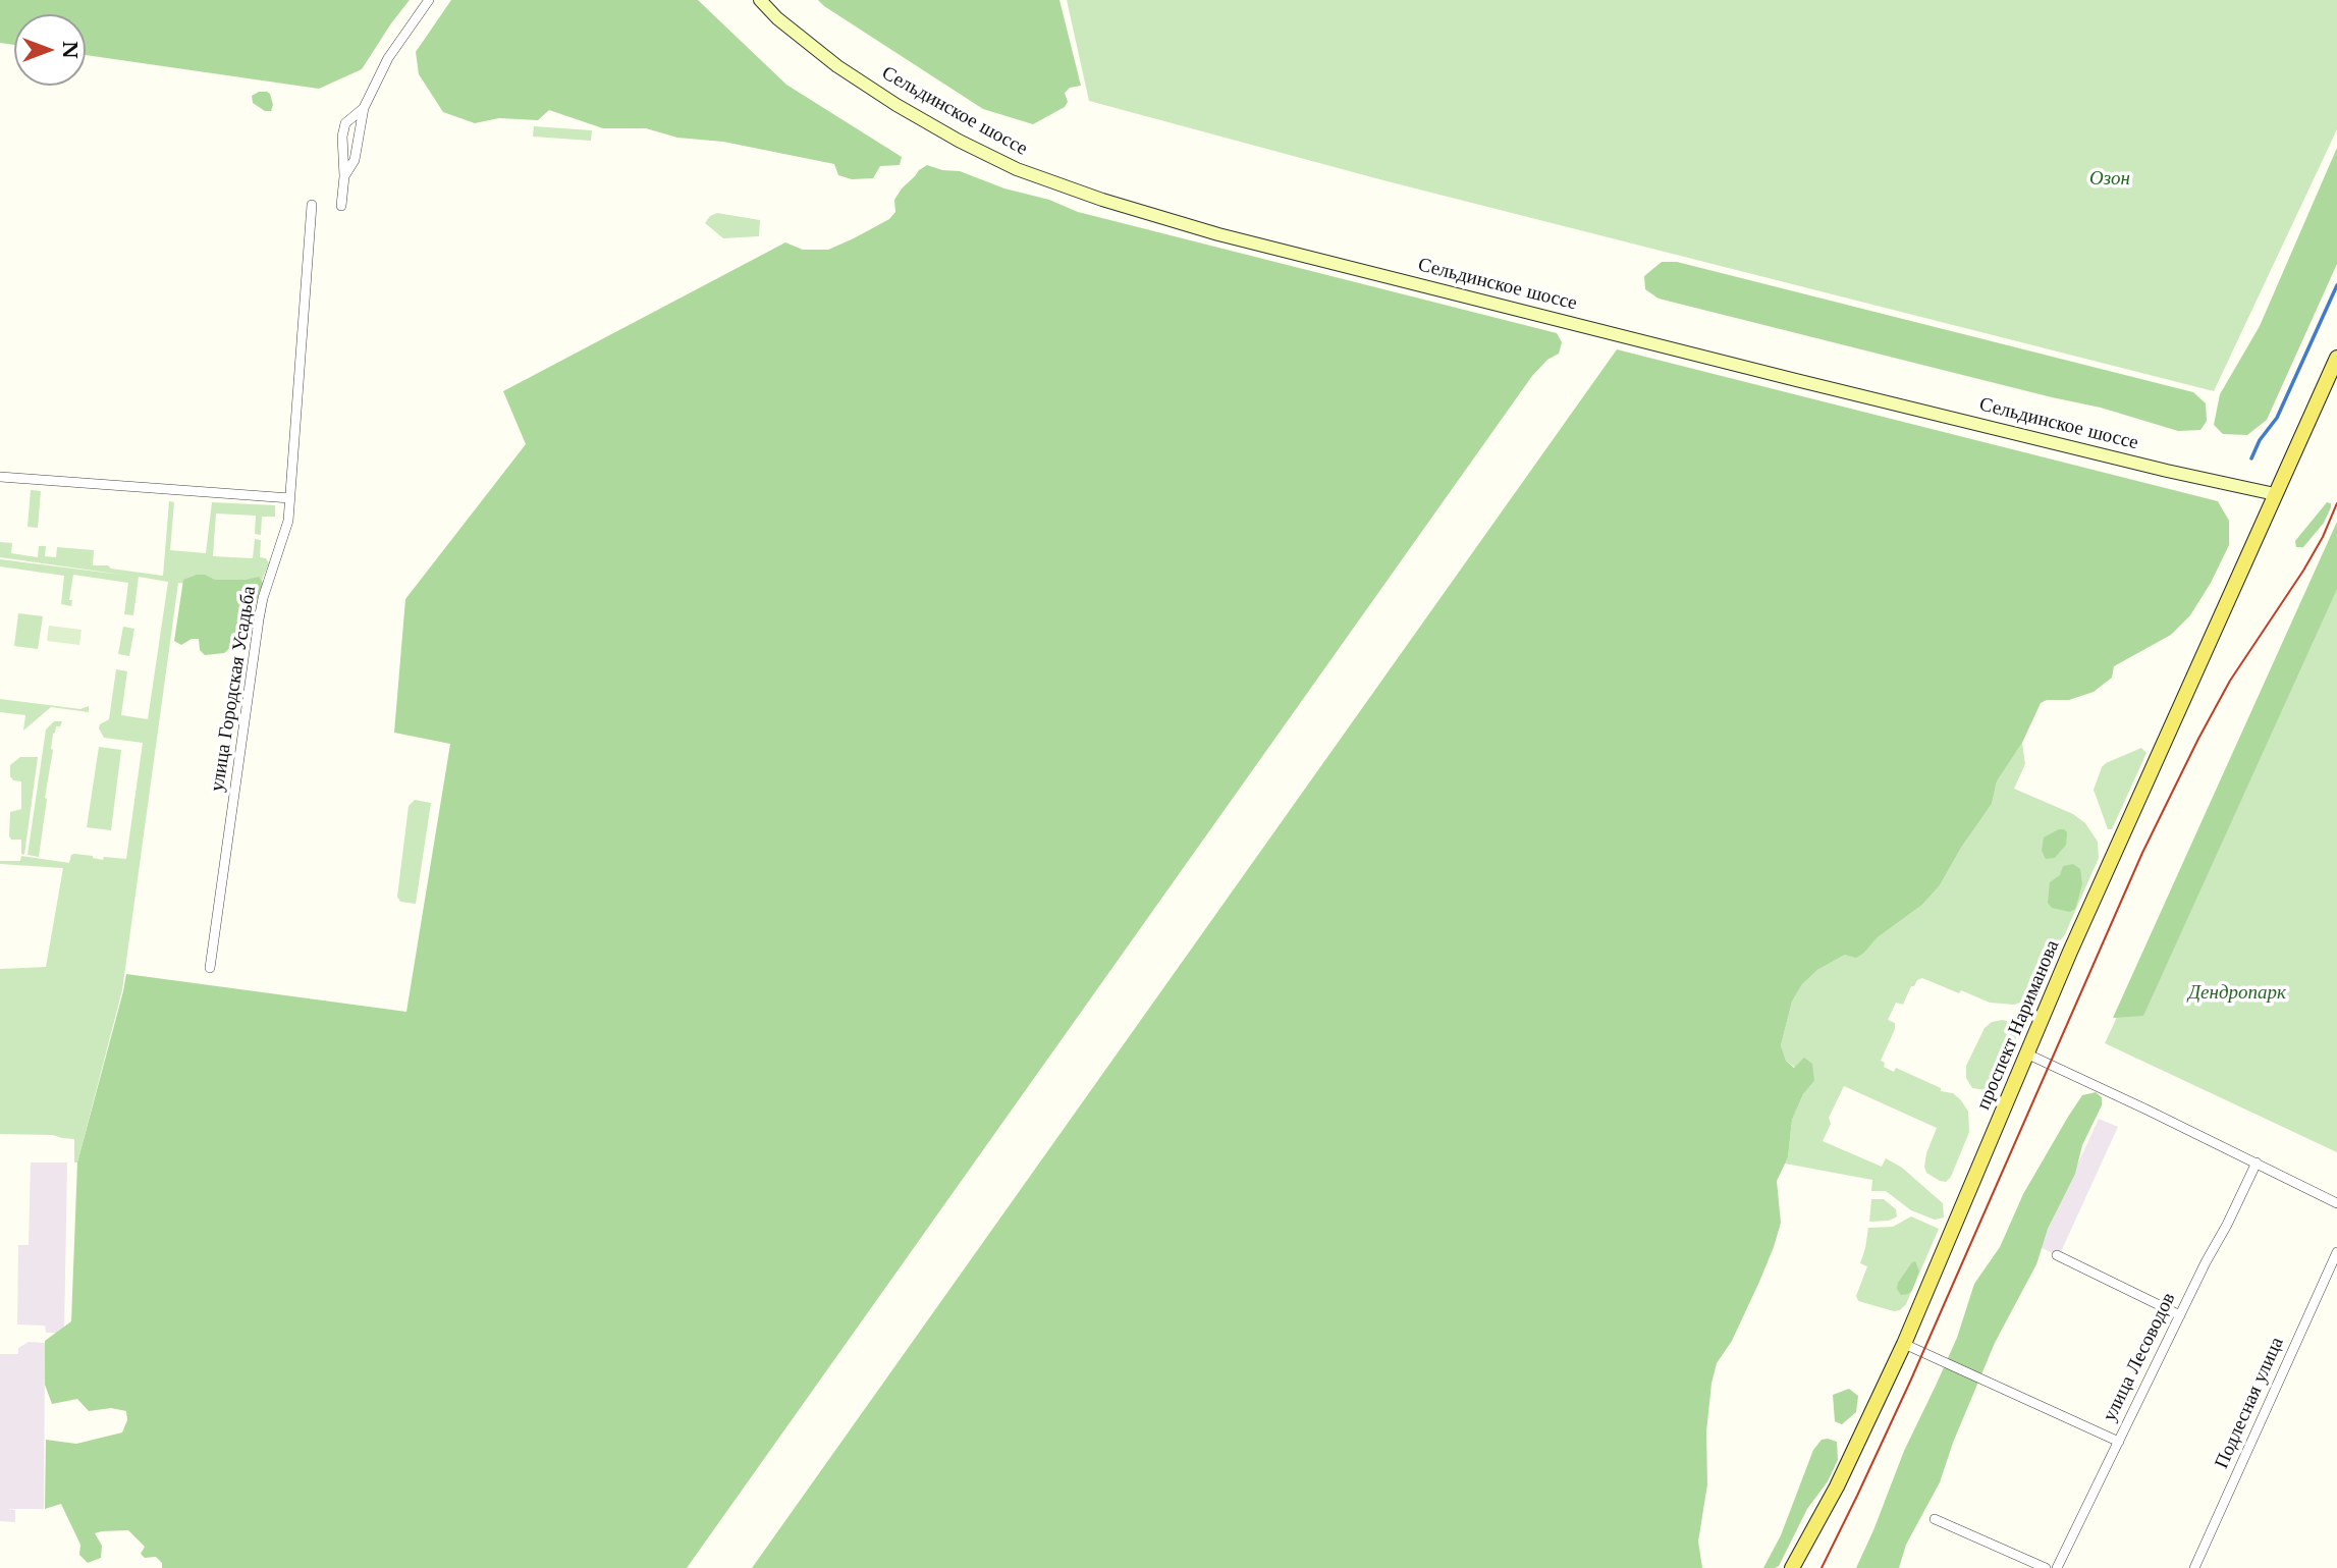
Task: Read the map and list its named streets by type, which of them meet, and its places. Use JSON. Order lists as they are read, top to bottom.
{
  "streets": {
    "main road": ["Сельдинское шоссе", "проспект Нариманова"],
    "street": ["улица Городская Усадьба", "улица Лесоводов", "Подлесная улица"]
  },
  "crossings": [
    ["Сельдинское шоссе", "проспект Нариманова"]
  ],
  "parks": ["Озон", "Дендропарк"],
  "north": "right"
}
